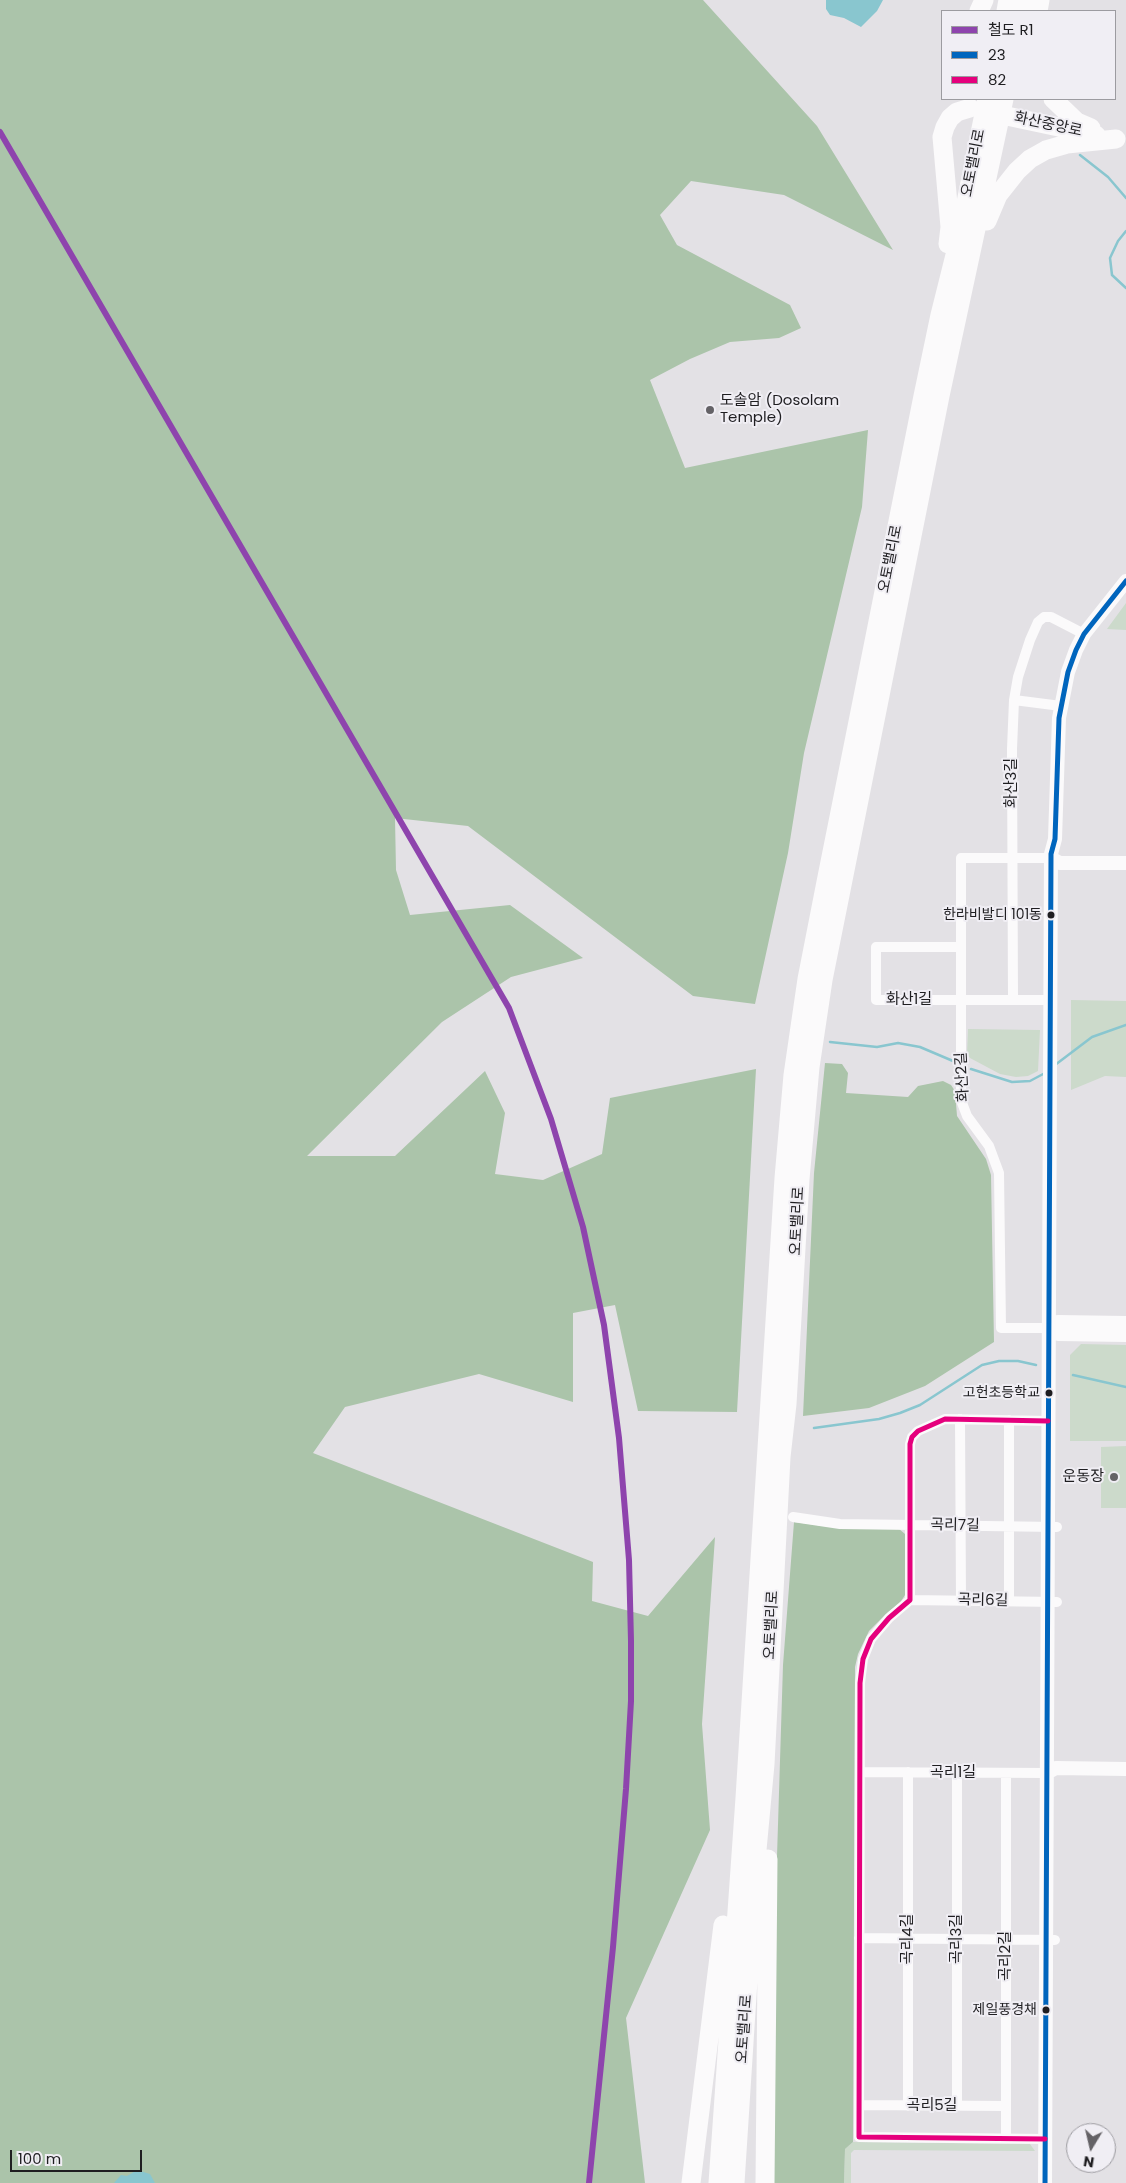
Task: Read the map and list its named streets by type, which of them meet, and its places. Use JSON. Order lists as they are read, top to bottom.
{
  "streets": {
    "highway": ["화산중앙로", "오토밸리로"],
    "street": [
      "화산3길",
      "화산1길",
      "화산2길",
      "곡리7길",
      "곡리6길",
      "곡리1길",
      "곡리4길",
      "곡리3길",
      "곡리2길",
      "곡리5길"
    ]
  },
  "crossings": [
    ["화산중앙로", "오토밸리로"],
    ["화산3길", "화산1길"],
    ["화산3길", "화산2길"],
    ["화산1길", "화산2길"],
    ["곡리1길", "곡리4길"],
    ["곡리1길", "곡리3길"],
    ["곡리1길", "곡리2길"],
    ["곡리4길", "곡리5길"],
    ["곡리3길", "곡리5길"],
    ["곡리2길", "곡리5길"]
  ],
  "places": [
    "도솔암 (Dosolam Temple)",
    "한라비발디 101동",
    "고헌초등학교",
    "운동장",
    "제일풍경채"
  ],
  "lines": ["rail line R1", "transit line 23", "transit line 82"],
  "legend": ["철도 R1", "23", "82"],
  "scale_bar": "100 m",
  "north": "bottom"
}
